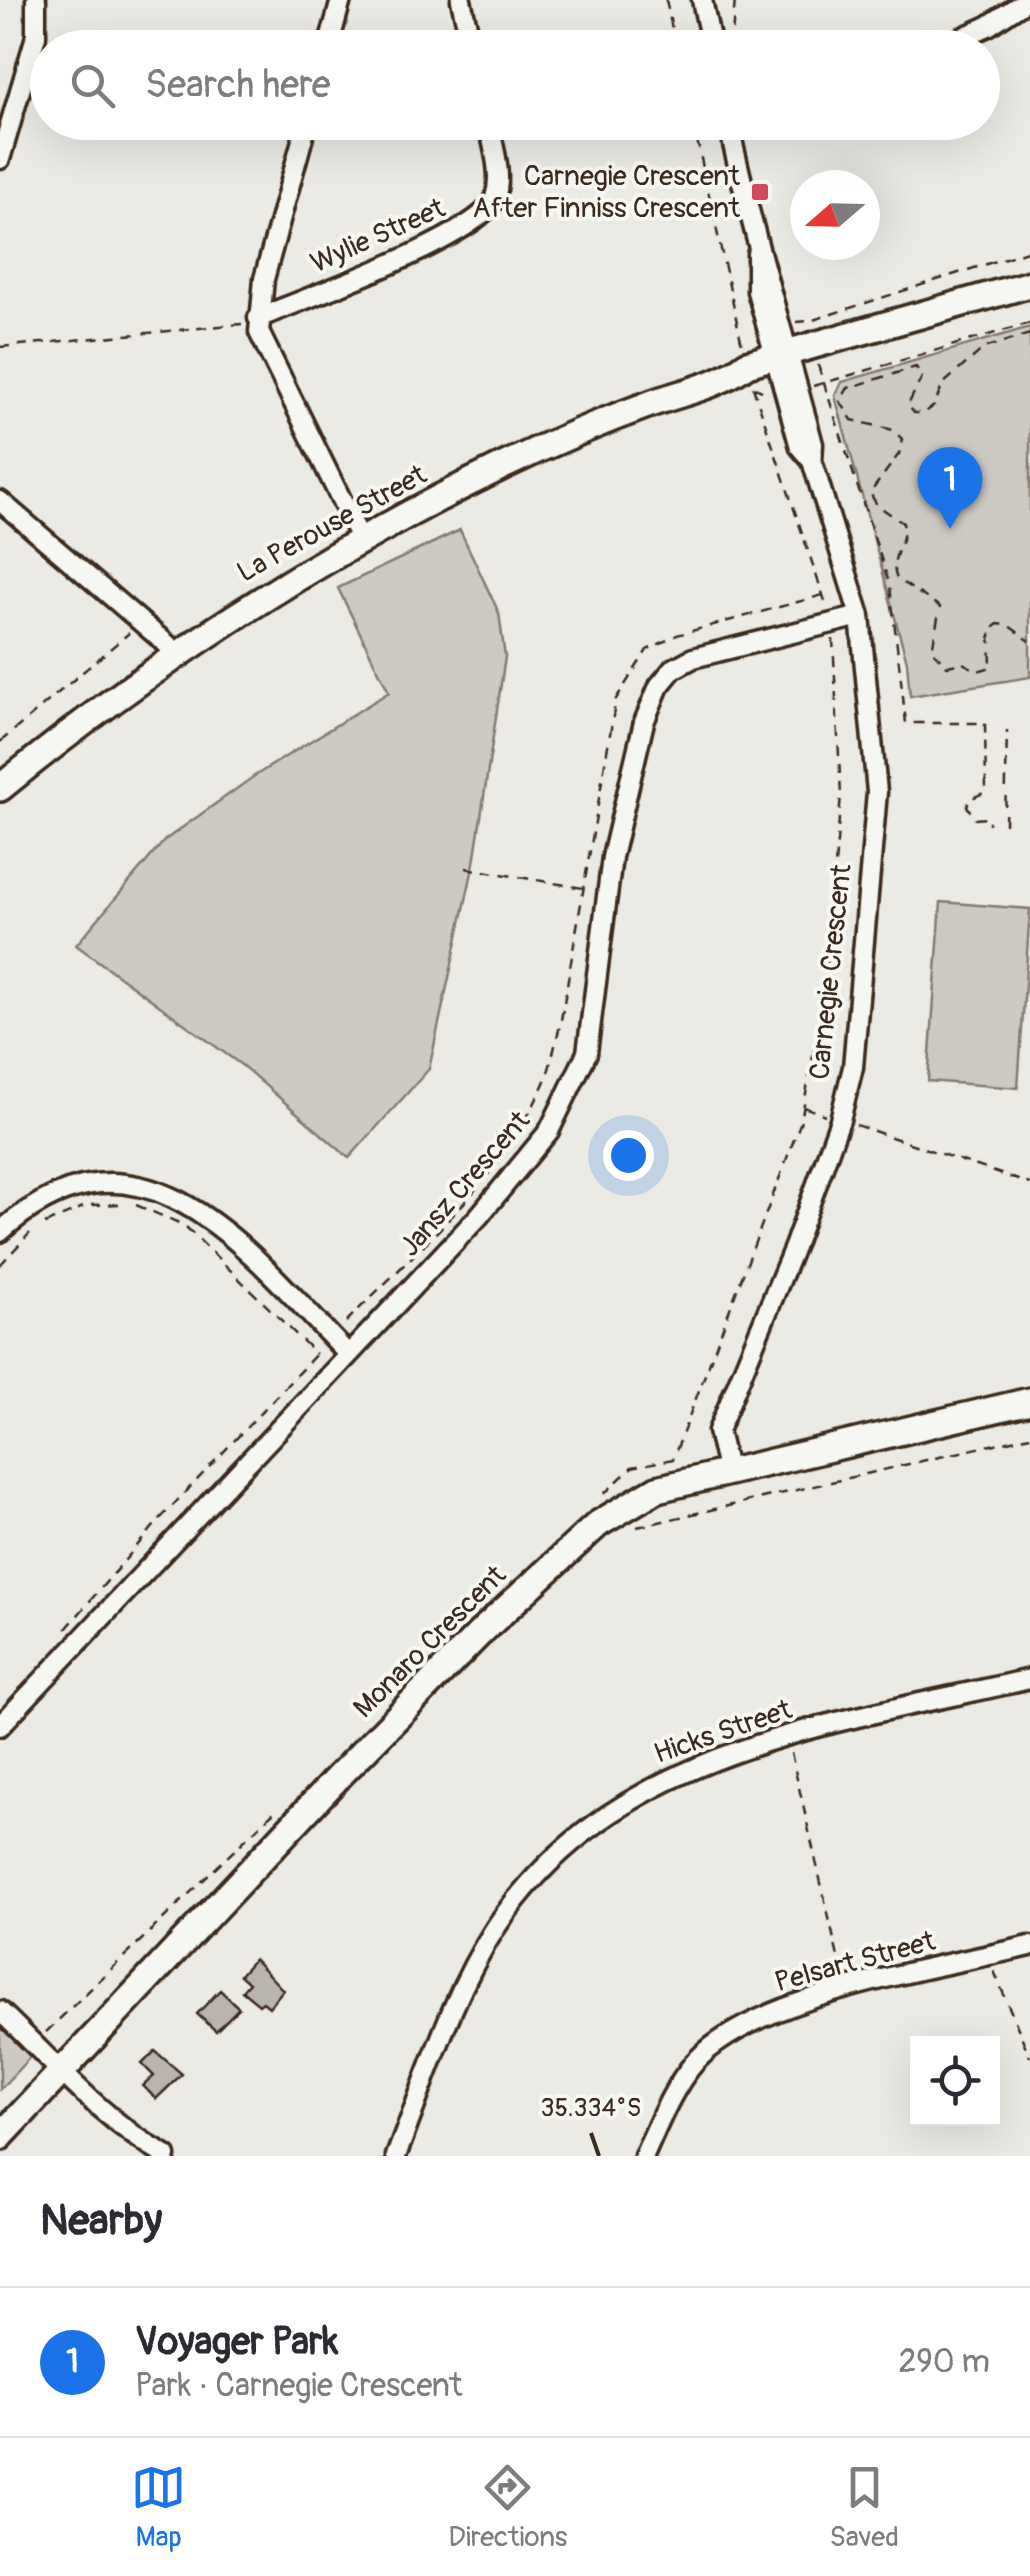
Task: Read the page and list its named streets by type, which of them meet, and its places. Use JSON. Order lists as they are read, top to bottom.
{
  "streets": {
    "street": [
      "Wylie Street",
      "La Perouse Street",
      "Carnegie Crescent",
      "Jansz Crescent",
      "Monaro Crescent",
      "Hicks Street",
      "Pelsart Street"
    ]
  },
  "crossings": [
    ["La Perouse Street", "Carnegie Crescent"],
    ["Carnegie Crescent", "Jansz Crescent"],
    ["Carnegie Crescent", "Monaro Crescent"]
  ],
  "places": {
    "transit": ["Carnegie Crescent After Finniss Crescent"]
  },
  "north": "left",
  "page": {
    "search": "Search here",
    "pins": "1",
    "heading": "Nearby",
    "list": [
      {
        "mark": "1",
        "name": "Voyager Park",
        "note": "Park · Carnegie Crescent",
        "value": "290 m"
      }
    ],
    "nav": ["Map", "Directions", "Saved"]
  },
  "coordinates": ["35.334°S"]
}
